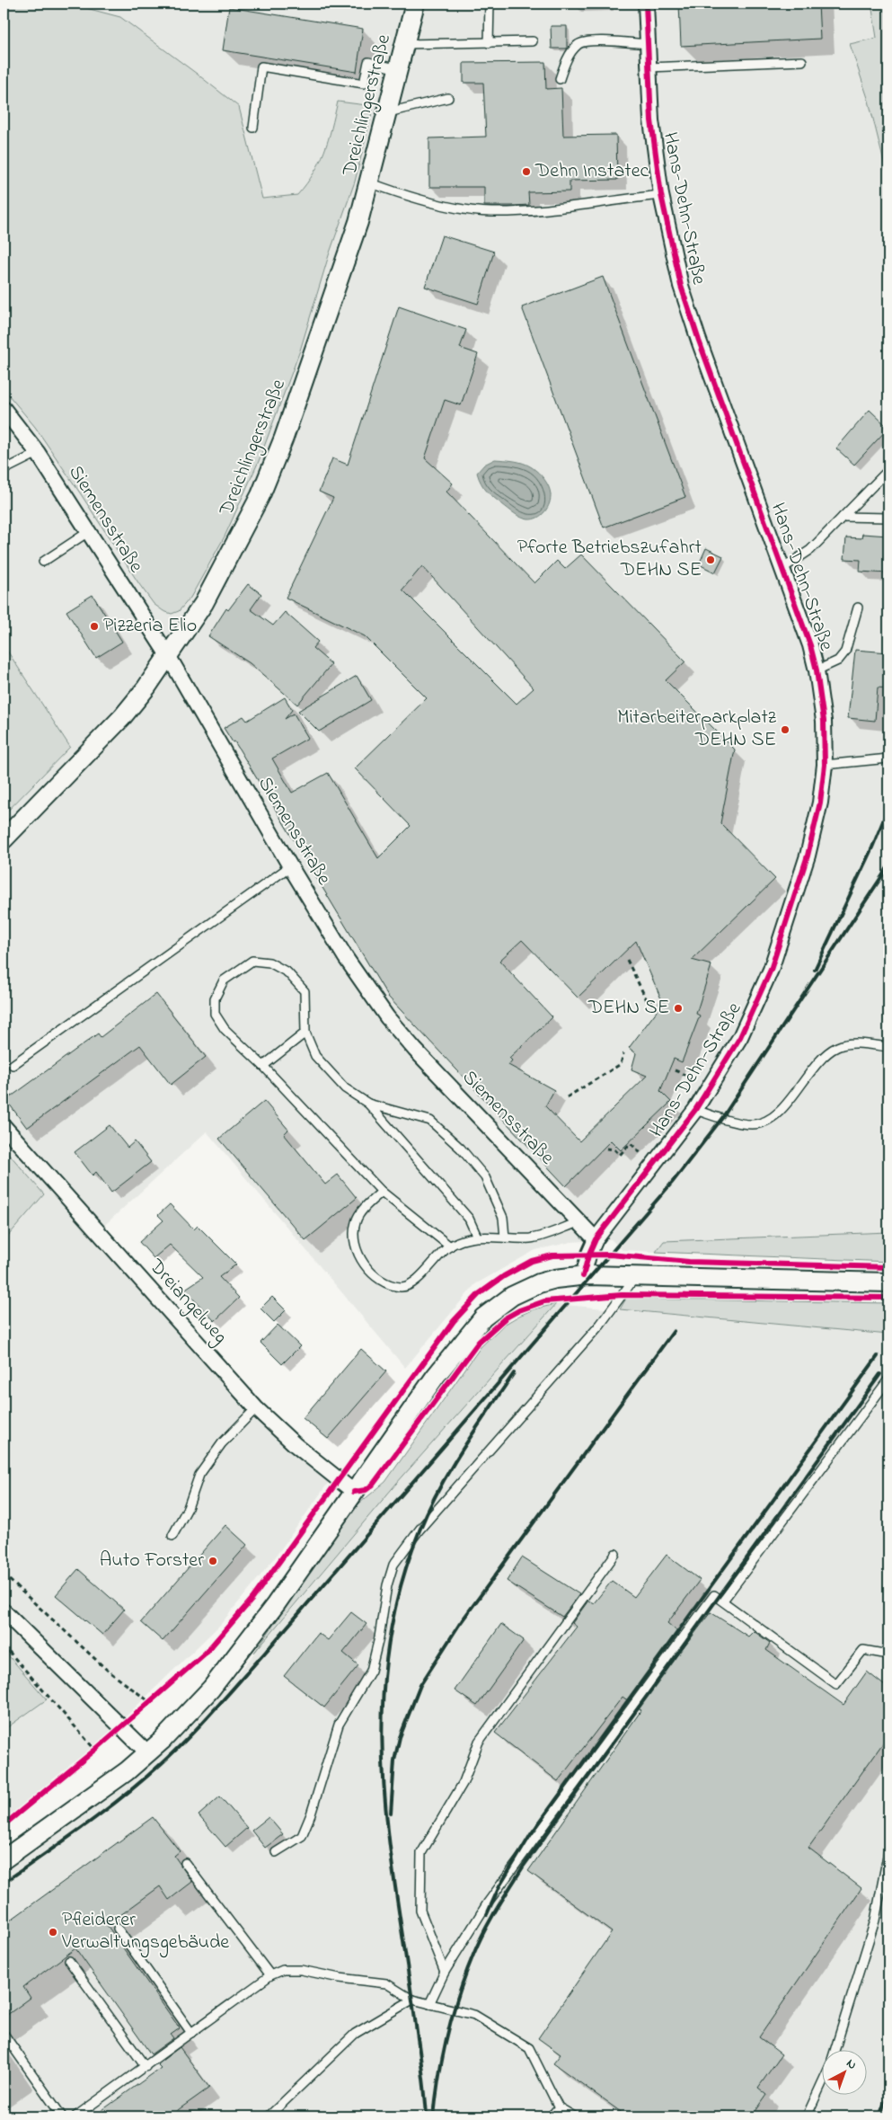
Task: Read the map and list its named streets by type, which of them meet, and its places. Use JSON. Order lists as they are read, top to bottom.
{
  "streets": {
    "street": [
      "Dreichlingerstraße",
      "Hans-Dehn-Straße",
      "Siemensstraße",
      "Dreiangelweg"
    ]
  },
  "crossings": [
    ["Dreichlingerstraße", "Siemensstraße"],
    ["Hans-Dehn-Straße", "Siemensstraße"]
  ],
  "places": [
    "Dehn Instatec",
    "Pforte Betriebszufahrt DEHN SE",
    "Pizzeria Elio",
    "Mitarbeiterparkplatz DEHN SE",
    "DEHN SE",
    "Auto Forster",
    "Pfleiderer Verwaltungsgebäude"
  ],
  "north": "top right"
}
